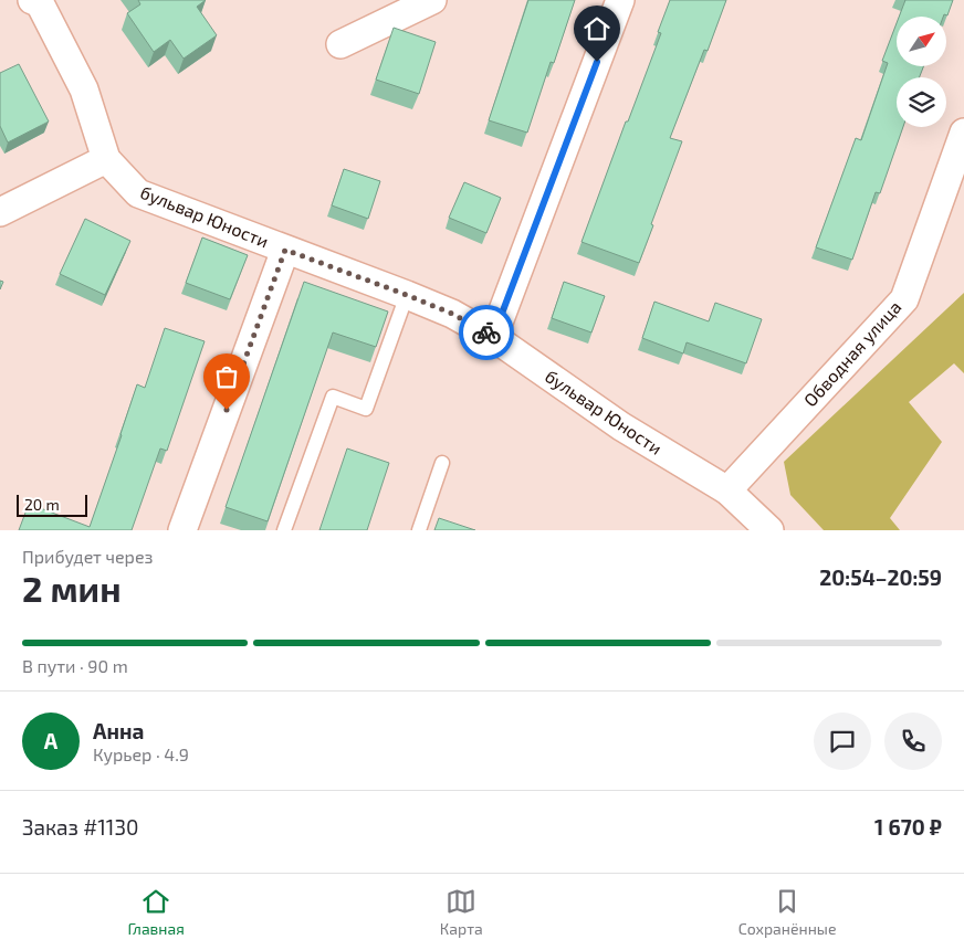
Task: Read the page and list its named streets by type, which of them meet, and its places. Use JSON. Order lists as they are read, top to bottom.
{
  "streets": {
    "street": ["бульвар Юности", "Обводная улица"]
  },
  "crossings": [
    ["бульвар Юности", "Обводная улица"]
  ],
  "scale_bar": "20 m",
  "north": "top right",
  "page": {
    "scale": "20 m",
    "heading": ["2 мин", "Прибудет через", "20:54–20:59"],
    "panel": [
      "Анна",
      "Курьер · 4.9",
      "Заказ #1130",
      "1 670 ₽"
    ],
    "bar": "В пути · 90 m",
    "round": "А",
    "tabs": ["Главная", "Карта", "Сохранённые"]
  }
}
